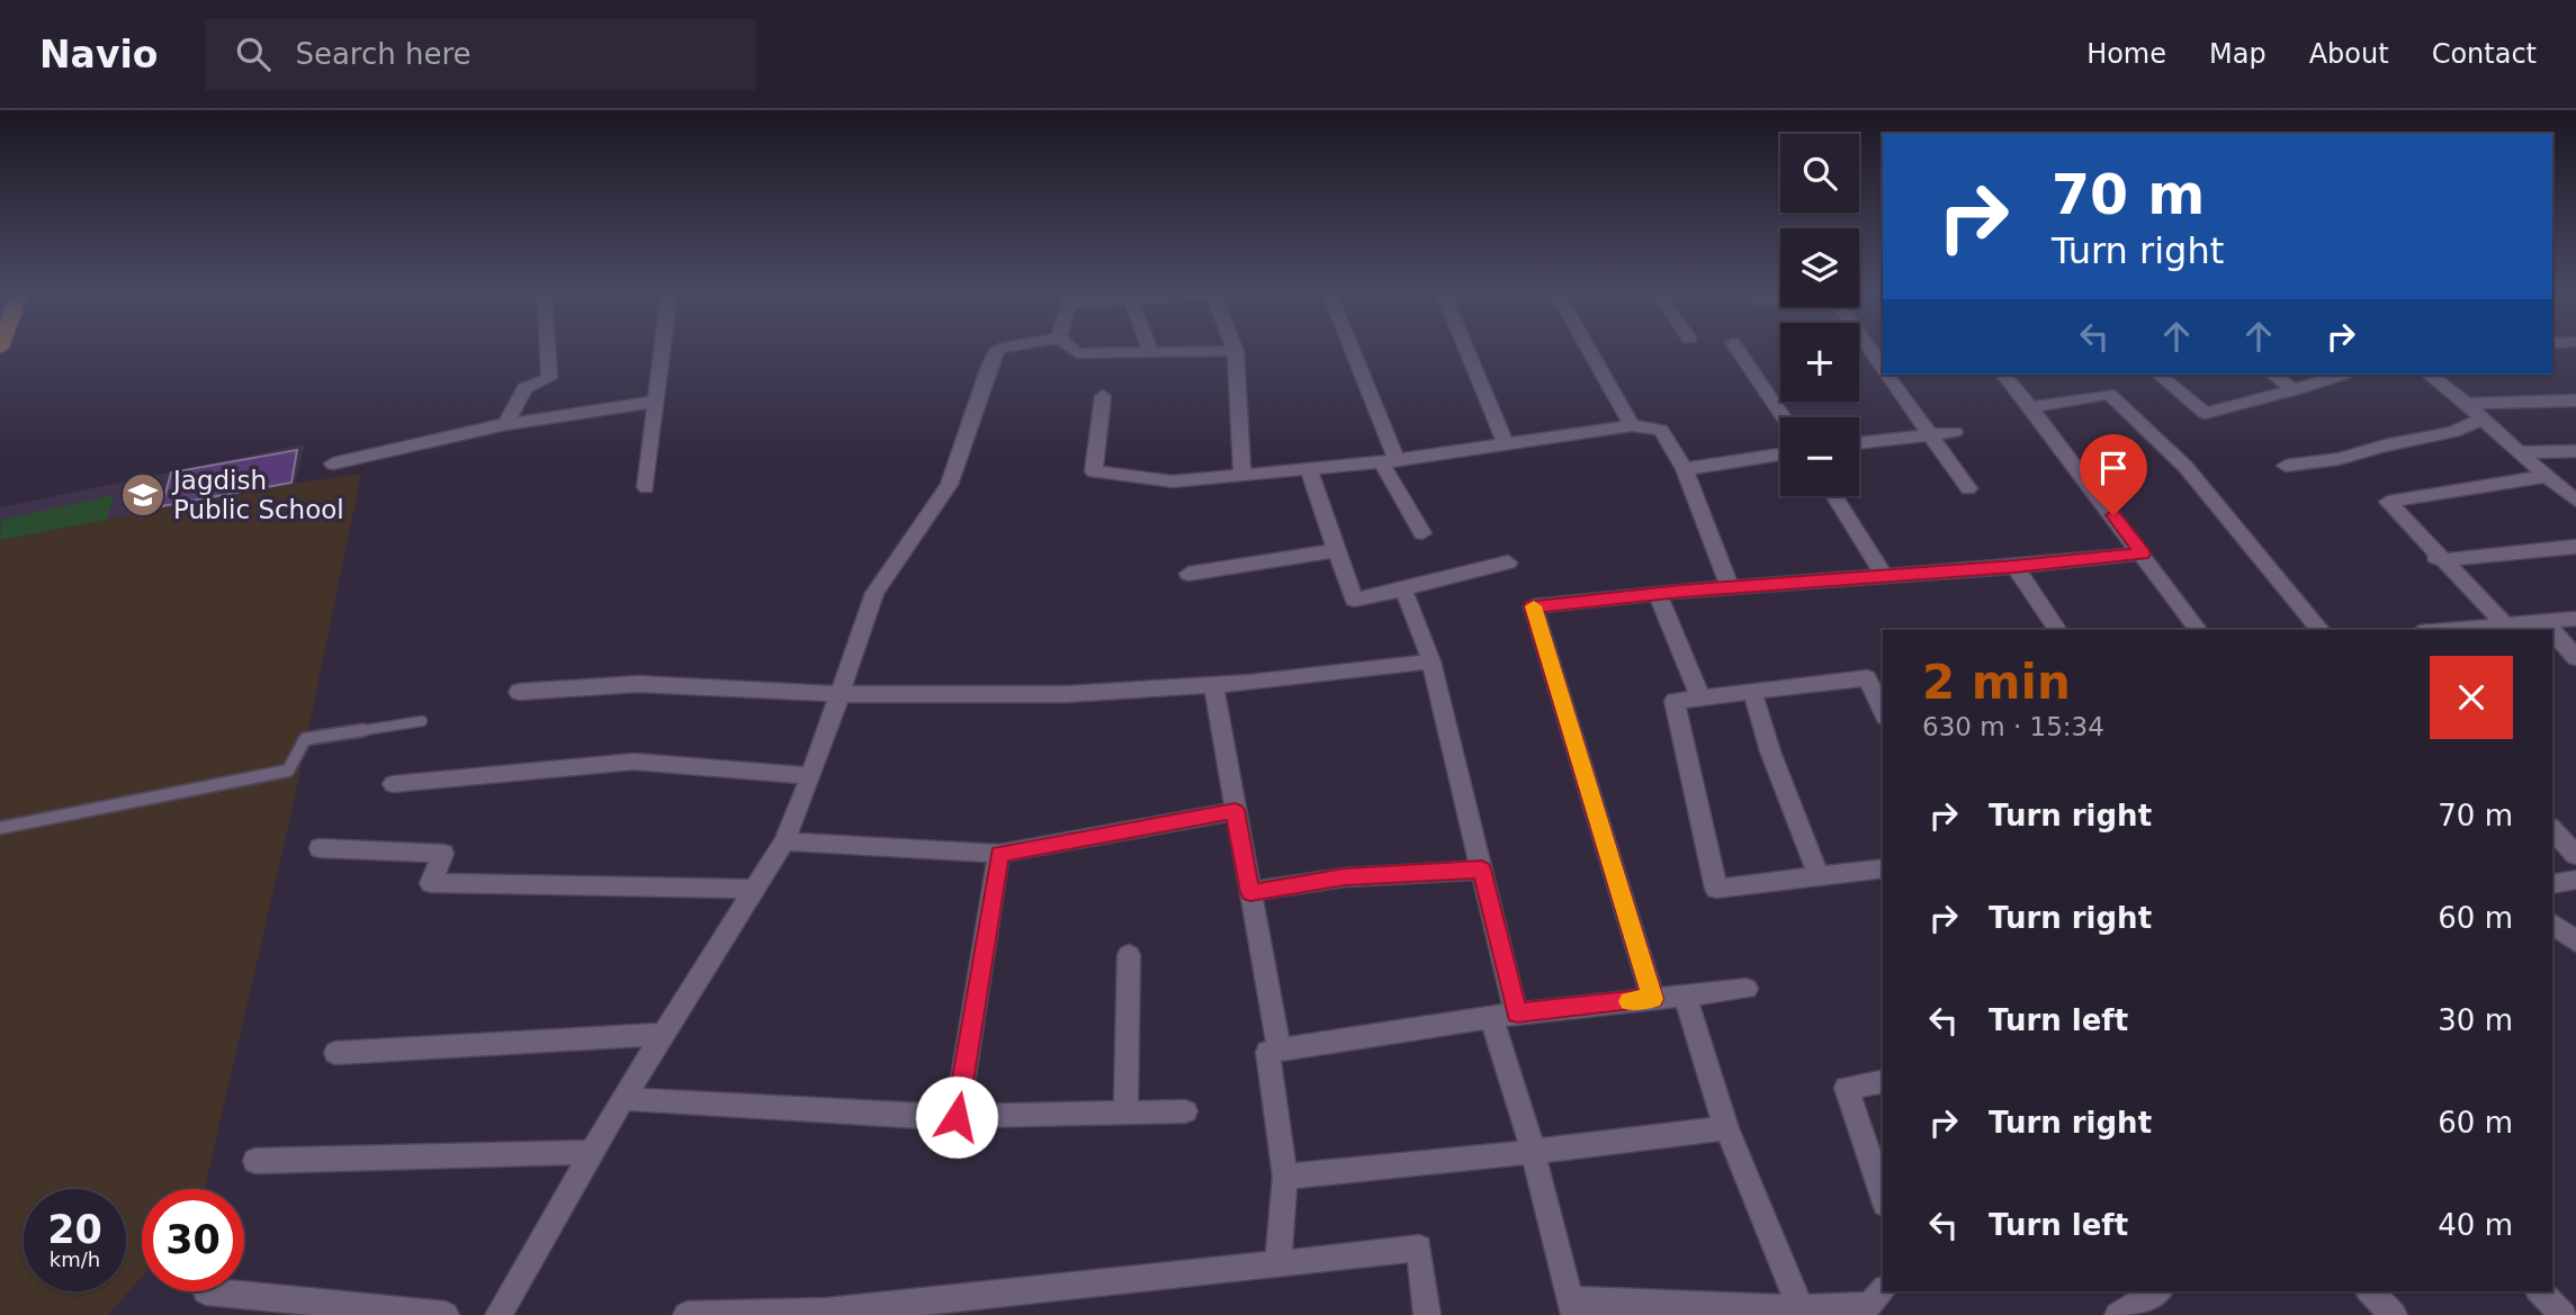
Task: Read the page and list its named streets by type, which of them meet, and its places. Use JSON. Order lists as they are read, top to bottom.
{
  "places": {
    "school or university": ["Jagdish Public School"]
  },
  "page": {
    "header": "Navio",
    "search": "Search here",
    "nav": [
      "Home",
      "Map",
      "About",
      "Contact"
    ],
    "map_buttons": ["+", "−"],
    "turn": ["70 m", "Turn right"],
    "heading": ["2 min", "630 m · 15:34"],
    "list": [
      {
        "name": "Turn right",
        "value": "70 m"
      },
      {
        "name": "Turn right",
        "value": "60 m"
      },
      {
        "name": "Turn left",
        "value": "30 m"
      },
      {
        "name": "Turn right",
        "value": "60 m"
      },
      {
        "name": "Turn left",
        "value": "40 m"
      }
    ],
    "speed": "20 km/h",
    "limit": "30"
  }
}
